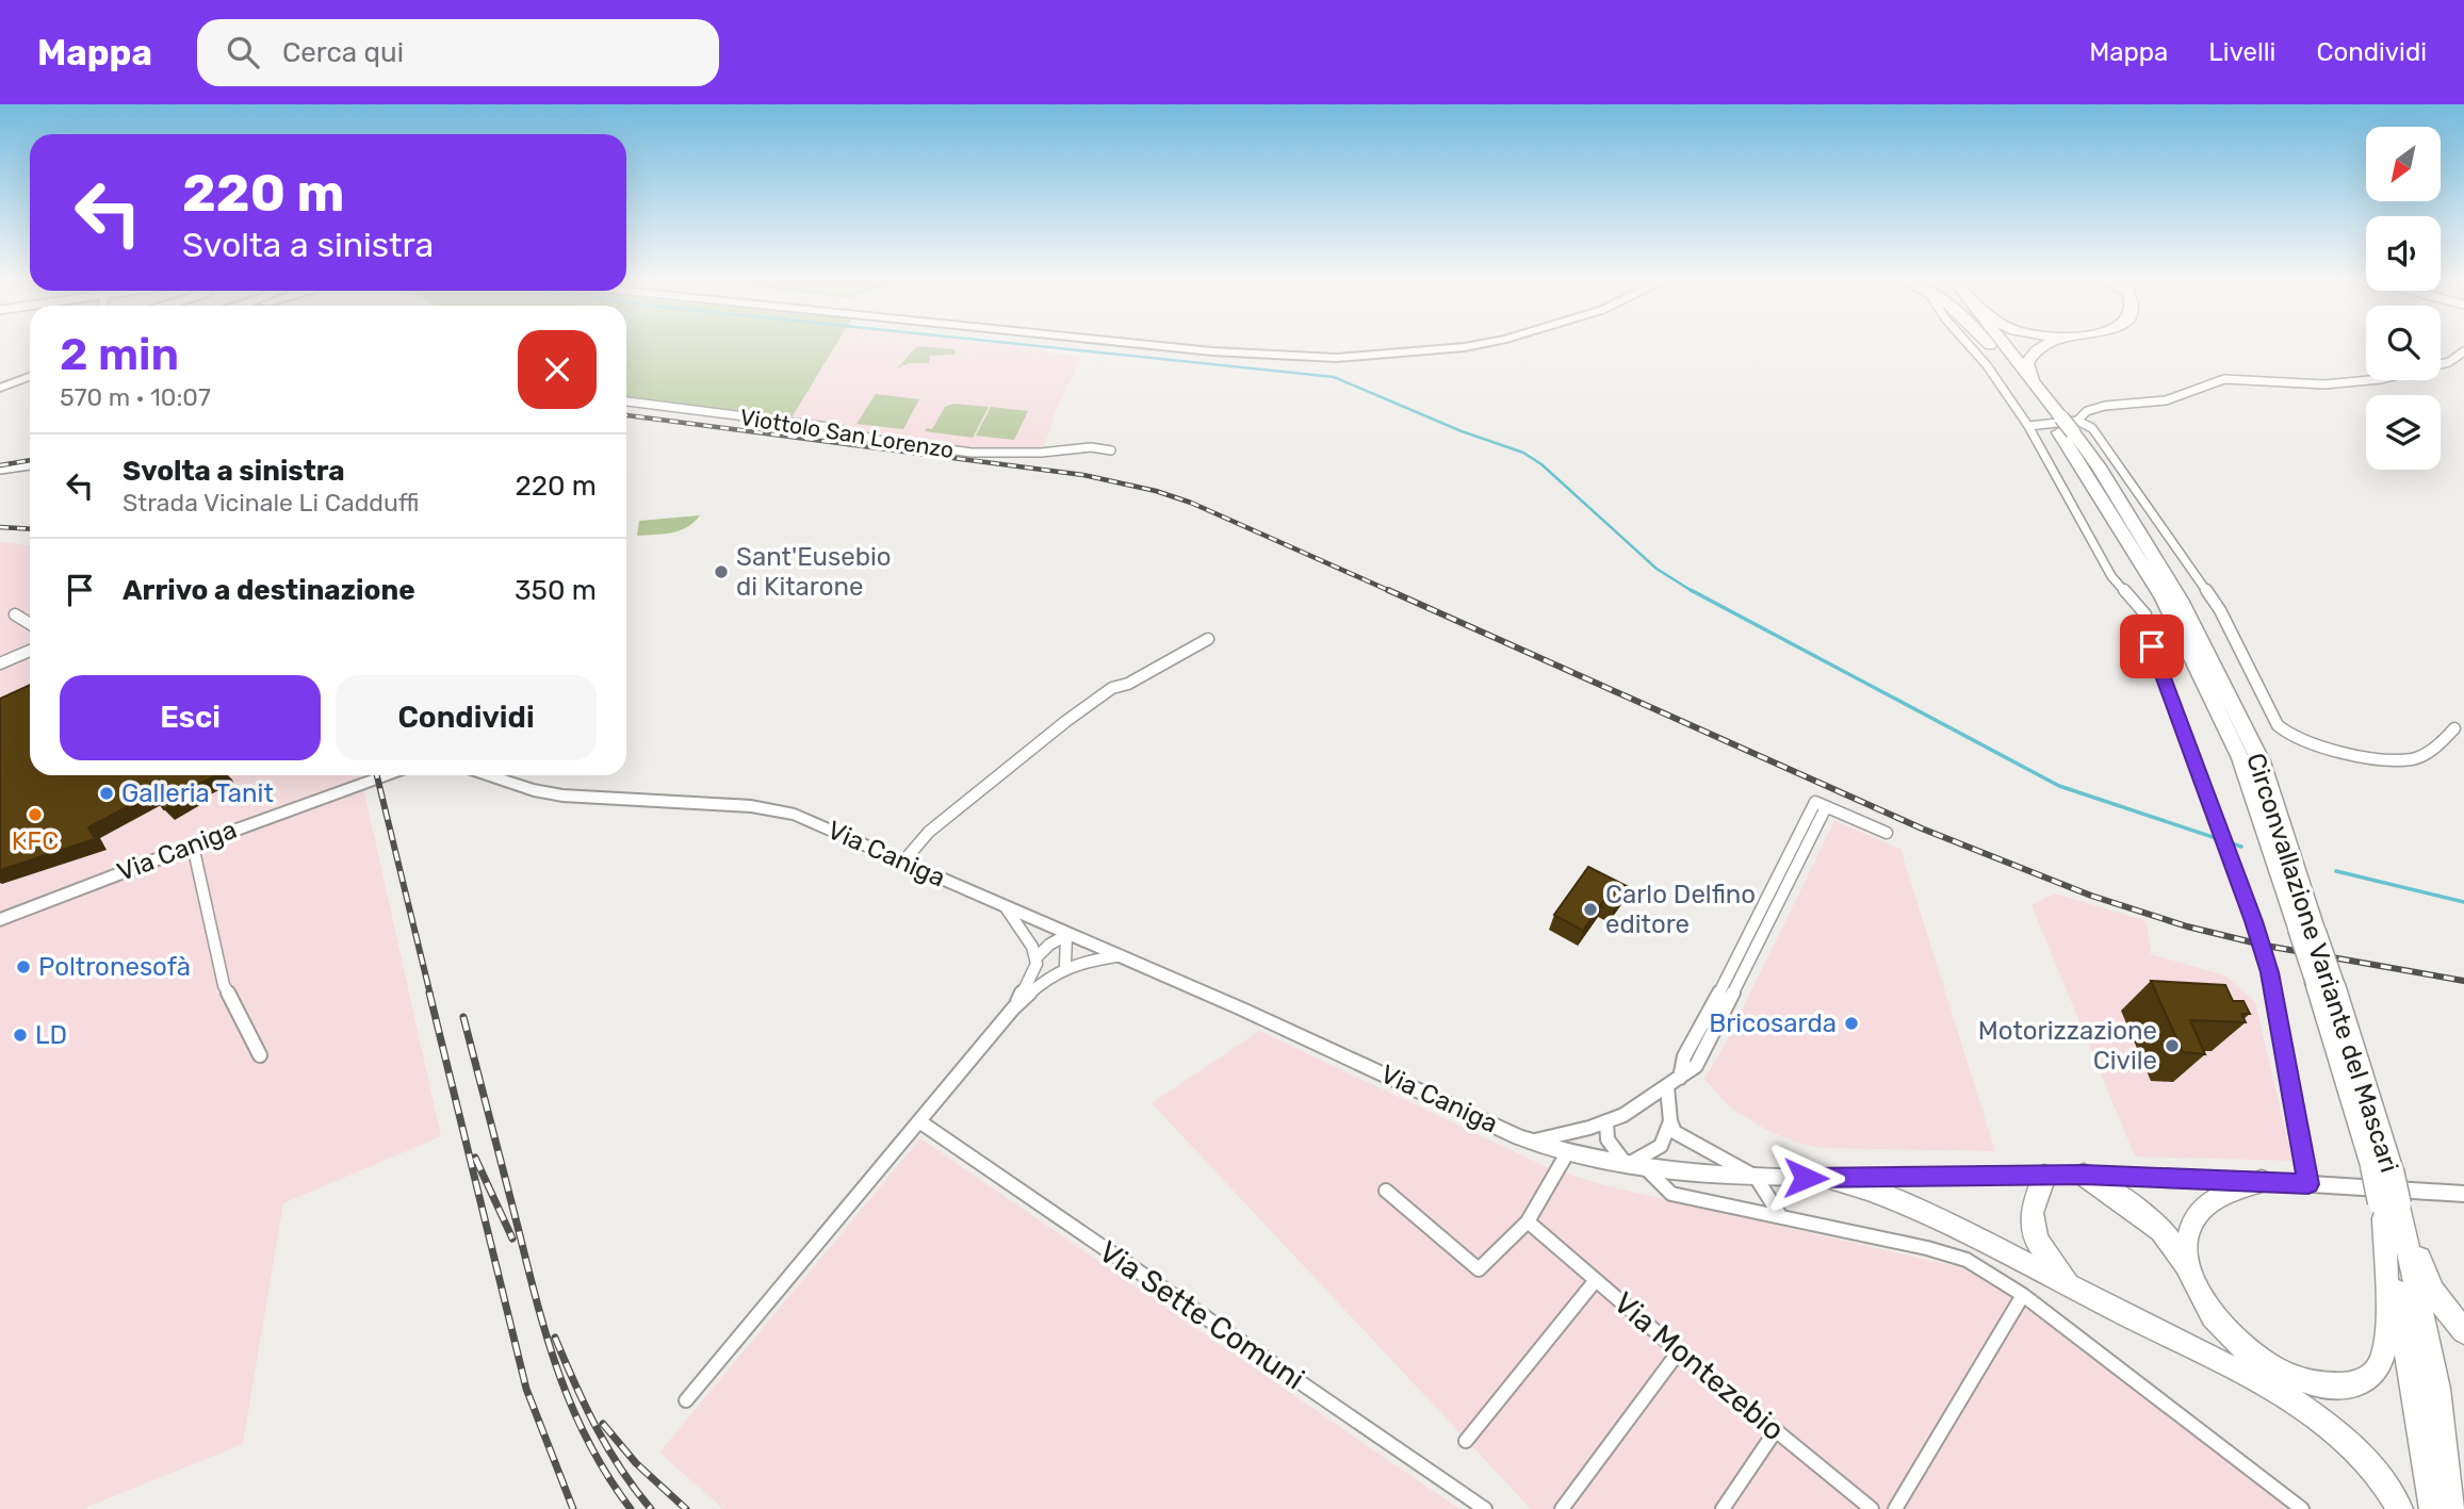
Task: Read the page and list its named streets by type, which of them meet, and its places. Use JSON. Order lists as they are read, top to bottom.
{
  "streets": {
    "highway": ["Circonvallazione Variante del Mascari"],
    "main road": ["Via Caniga"],
    "street": ["Viottolo San Lorenzo", "Via Sette Comuni", "Via Montezebio"]
  },
  "places": [
    "Sant'Eusebio di Kitarone",
    "Galleria Tanit",
    "KFC",
    "Carlo Delfino editore",
    "Poltronesofà",
    "Bricosarda",
    "LD",
    "Motorizzazione Civile"
  ],
  "north": "bottom left",
  "page": {
    "header": "Mappa",
    "search": "Cerca qui",
    "nav": ["Mappa", "Livelli", "Condividi"],
    "turn": ["220 m", "Svolta a sinistra"],
    "heading": ["2 min", "570 m · 10:07"],
    "list": [
      {
        "name": "Svolta a sinistra",
        "note": "Strada Vicinale Li Cadduffi",
        "value": "220 m"
      },
      {
        "name": "Arrivo a destinazione",
        "value": "350 m"
      }
    ],
    "buttons": ["Esci", "Condividi"]
  }
}
